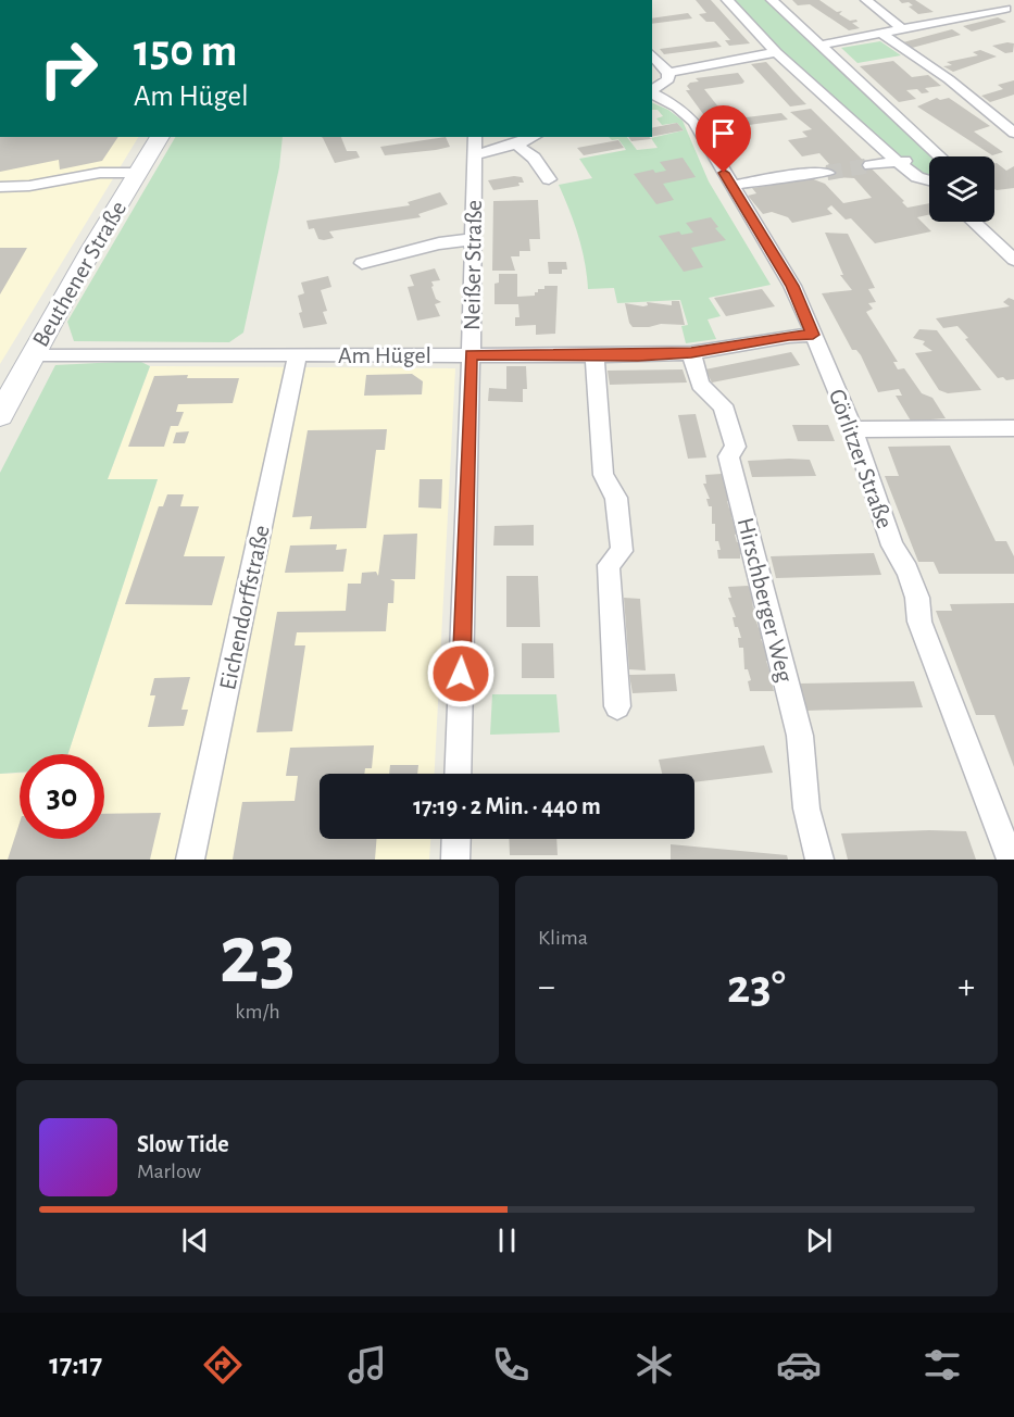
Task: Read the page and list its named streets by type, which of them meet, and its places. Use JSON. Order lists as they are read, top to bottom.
{
  "streets": {
    "main road": ["Beuthener Straße"],
    "street": [
      "Neißer Straße",
      "Am Hügel",
      "Görlitzer Straße",
      "Hirschberger Weg",
      "Eichendorffstraße"
    ]
  },
  "crossings": [
    ["Neißer Straße", "Am Hügel"],
    ["Beuthener Straße", "Am Hügel"],
    ["Am Hügel", "Görlitzer Straße"],
    ["Am Hügel", "Hirschberger Weg"],
    ["Am Hügel", "Eichendorffstraße"]
  ],
  "page": {
    "turn": ["150 m", "Am Hügel"],
    "limit": "30",
    "trip": "17:19 · 2 Min. · 440 m",
    "tile": [
      ["23", "km/h"],
      "Klima"
    ],
    "heat": ["−", "23°", "+"],
    "song": ["Slow Tide", "Marlow"],
    "tabs": "17:17"
  }
}
